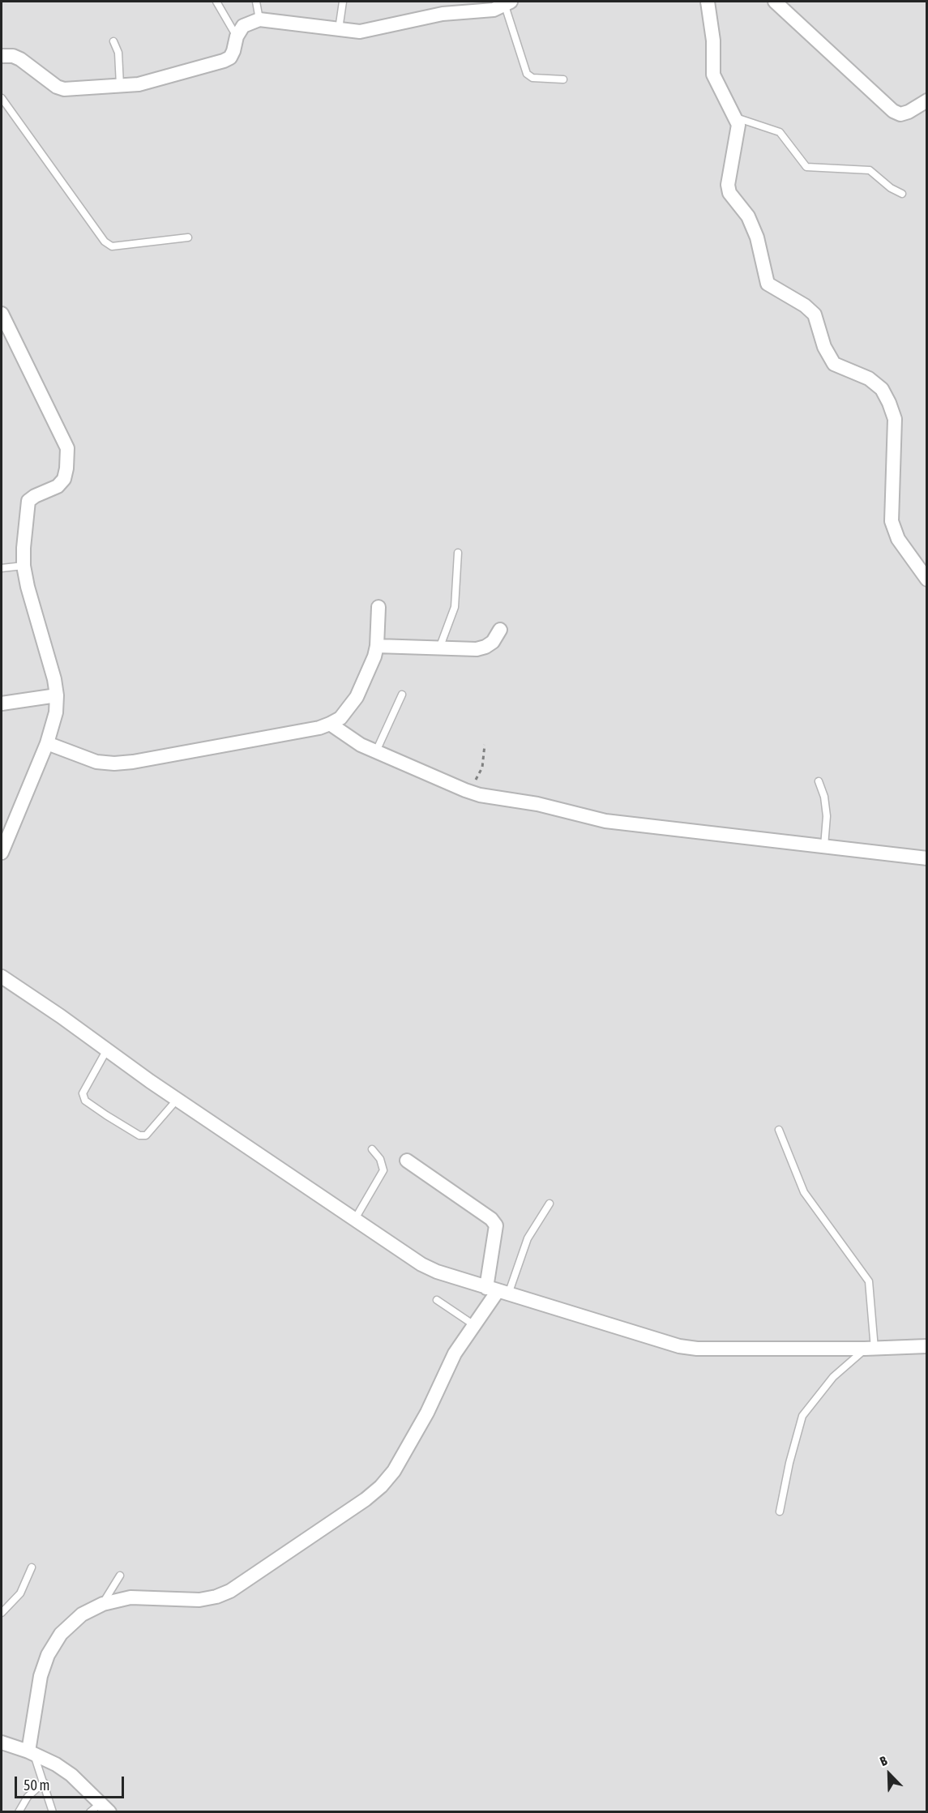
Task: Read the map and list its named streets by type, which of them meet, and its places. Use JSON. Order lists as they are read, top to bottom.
{
  "scale_bar": "50 m",
  "north": "top left"
}
